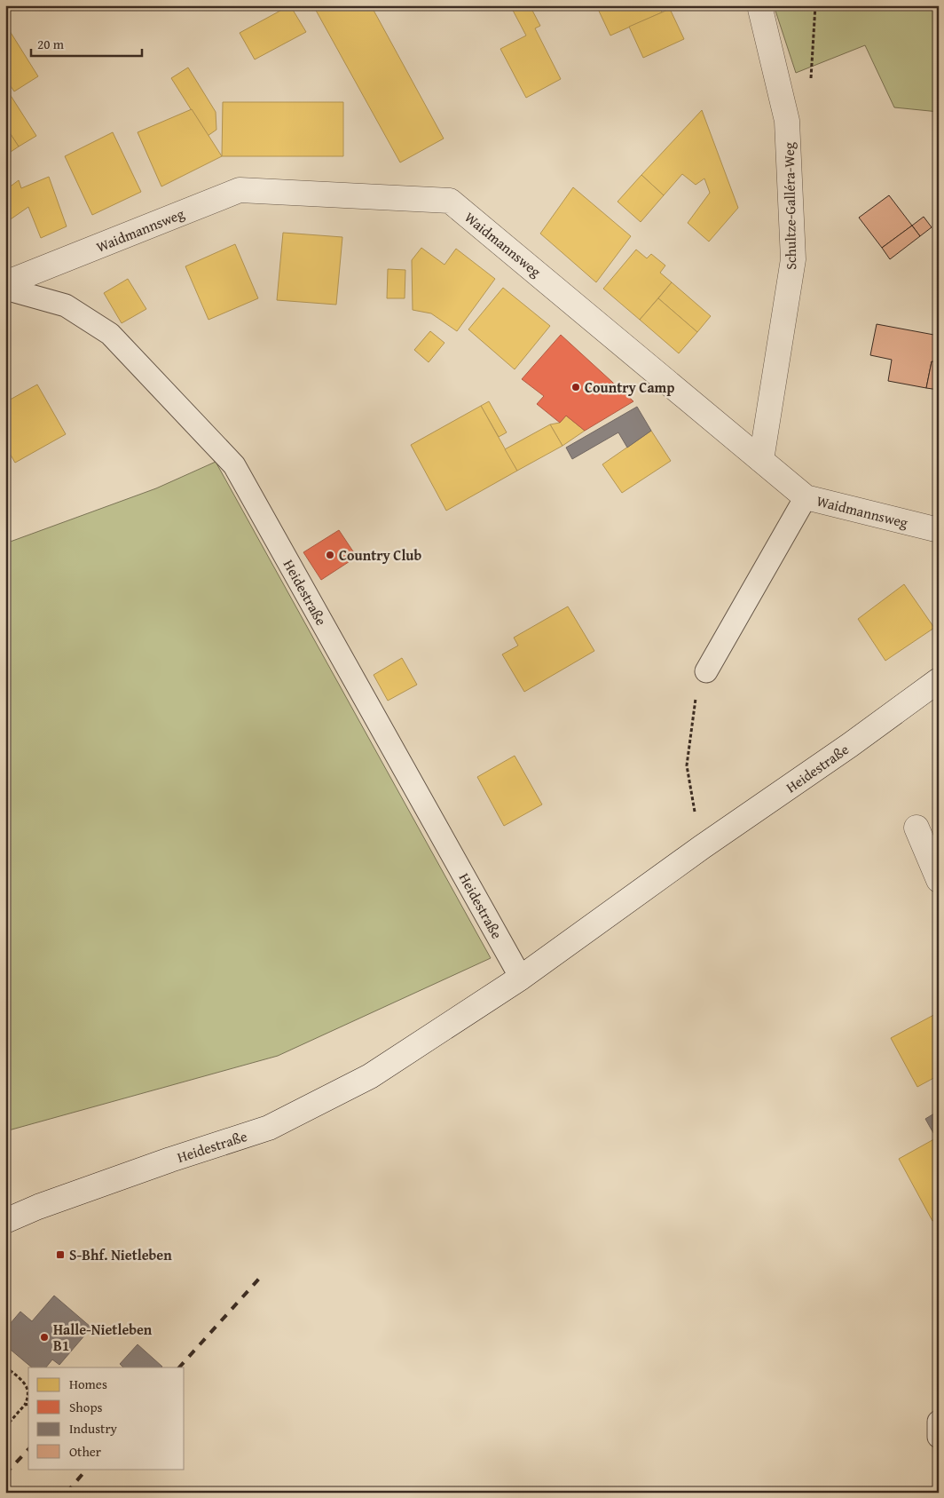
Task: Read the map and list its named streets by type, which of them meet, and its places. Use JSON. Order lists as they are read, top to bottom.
{
  "streets": {
    "street": ["Schultze-Galléra-Weg", "Waidmannsweg", "Heidestraße"]
  },
  "crossings": [
    ["Schultze-Galléra-Weg", "Waidmannsweg"]
  ],
  "places": {
    "other": ["Country Camp", "Country Club", "Halle-Nietleben B1"],
    "transit": ["S-Bhf. Nietleben"]
  },
  "legend": [
    "Homes",
    "Shops",
    "Industry",
    "Other"
  ],
  "scale_bar": "20 m"
}
